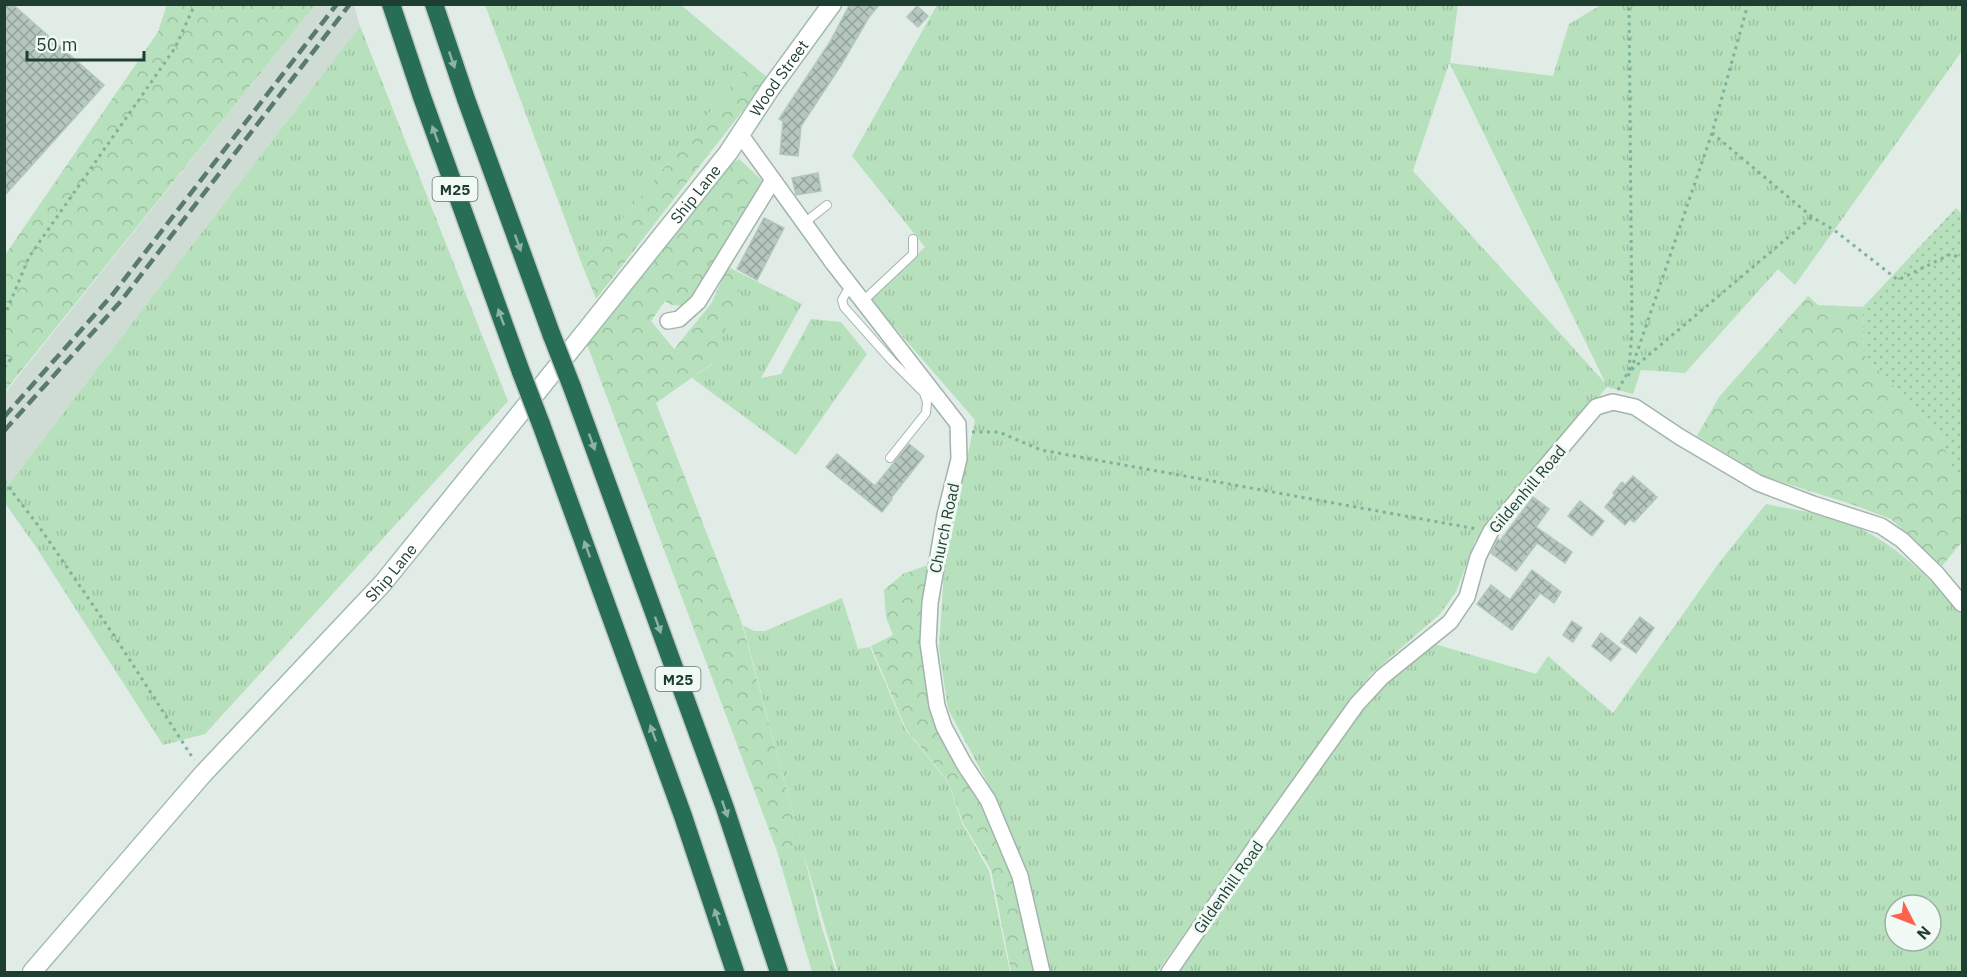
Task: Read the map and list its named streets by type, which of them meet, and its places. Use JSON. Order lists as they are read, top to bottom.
{
  "streets": {
    "highway": ["M25"],
    "street": [
      "Wood Street",
      "Ship Lane",
      "Gildenhill Road",
      "Church Road"
    ]
  },
  "crossings": [
    ["Wood Street", "Ship Lane"]
  ],
  "scale_bar": "50 m",
  "north": "bottom right"
}
